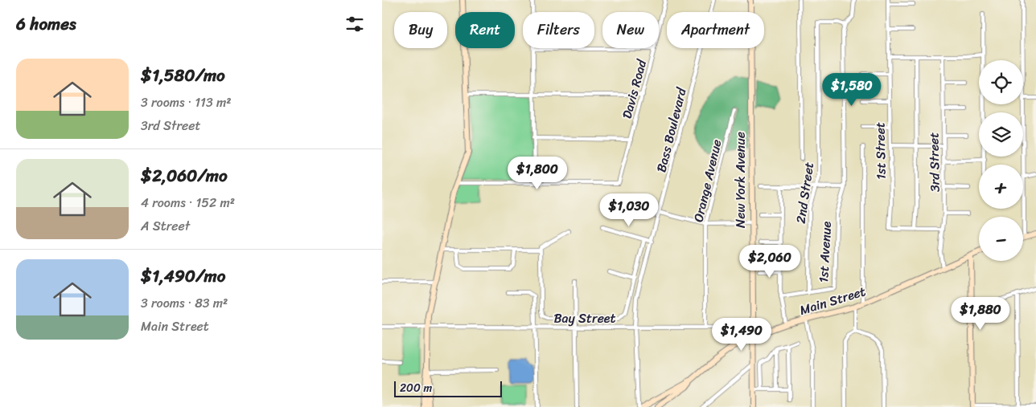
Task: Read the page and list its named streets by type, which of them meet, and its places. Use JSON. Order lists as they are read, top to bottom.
{
  "streets": {
    "street": [
      "Davis Road",
      "Bass Boulevard",
      "1st Street",
      "3rd Street",
      "New York Avenue",
      "Orange Avenue",
      "2nd Street",
      "1st Avenue",
      "Main Street",
      "Bay Street"
    ]
  },
  "crossings": [
    ["Bass Boulevard", "Bay Street"],
    ["3rd Street", "Main Street"],
    ["New York Avenue", "Main Street"],
    ["Orange Avenue", "Bay Street"],
    ["2nd Street", "1st Avenue"]
  ],
  "scale_bar": "200 m",
  "page": {
    "heading": "6 homes",
    "chip": [
      "Buy",
      "Rent",
      "Filters",
      "New",
      "Apartment"
    ],
    "list": [
      {
        "name": "$1,580/mo",
        "note": "3 rooms · 113 m² · 3rd Street"
      },
      {
        "name": "$2,060/mo",
        "note": "4 rooms · 152 m² · A Street"
      },
      {
        "name": "$1,490/mo",
        "note": "3 rooms · 83 m² · Main Street"
      }
    ],
    "map_buttons": ["+", "−"],
    "price": [
      "$1,580",
      "$1,800",
      "$1,030",
      "$2,060",
      "$1,880",
      "$1,490"
    ],
    "scale": "200 m"
  }
}
